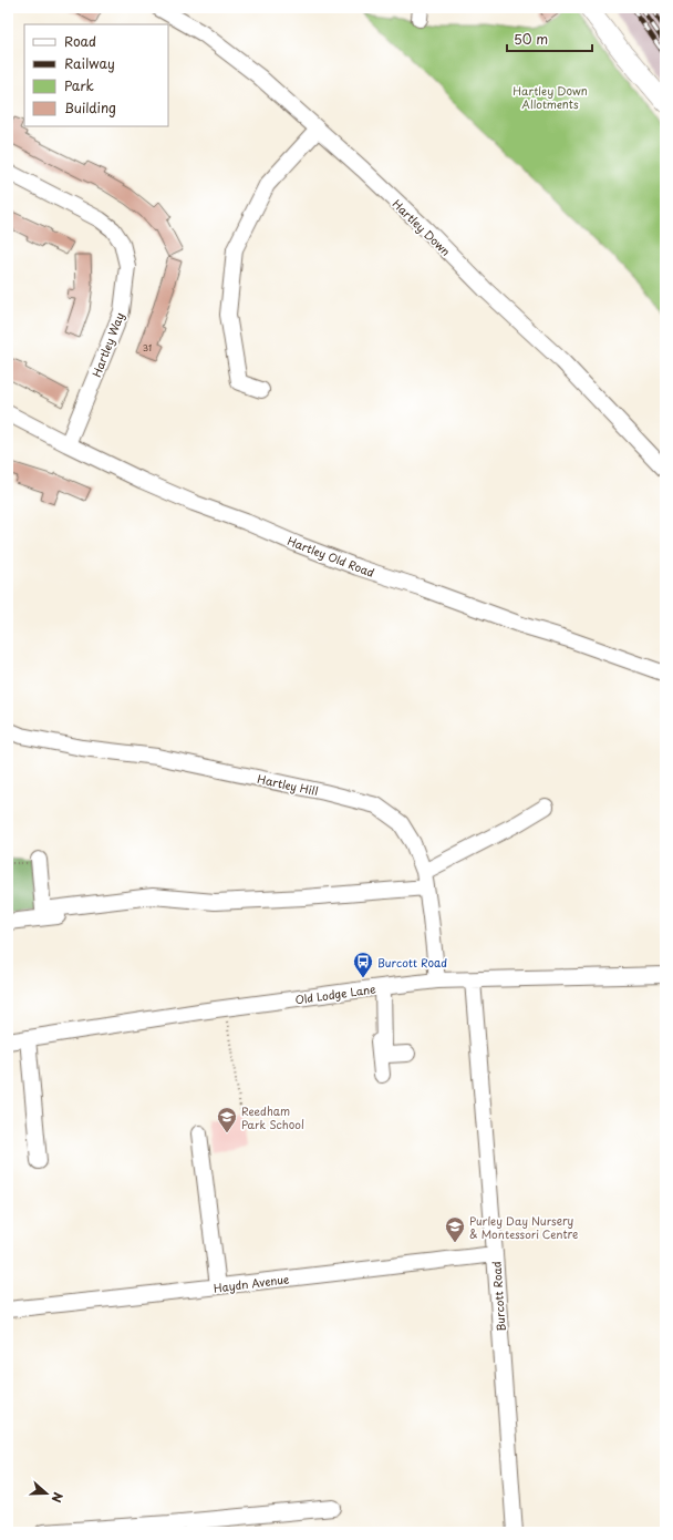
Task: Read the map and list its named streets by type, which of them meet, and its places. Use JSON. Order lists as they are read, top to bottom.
{
  "streets": {
    "street": [
      "Hartley Down",
      "Hartley Way",
      "Hartley Old Road",
      "Hartley Hill",
      "Old Lodge Lane",
      "Haydn Avenue",
      "Burcott Road"
    ]
  },
  "crossings": [
    ["Hartley Way", "Hartley Old Road"],
    ["Hartley Hill", "Old Lodge Lane"],
    ["Old Lodge Lane", "Burcott Road"],
    ["Haydn Avenue", "Burcott Road"]
  ],
  "parks": ["Hartley Down Allotments"],
  "places": {
    "bus stop": ["Burcott Road"],
    "school or university": ["Reedham Park School", "Purley Day Nursery & Montessori Centre"]
  },
  "house_numbers": ["31"],
  "legend": [
    "Road",
    "Railway",
    "Park",
    "Building"
  ],
  "scale_bar": "50 m",
  "north": "right"
}
